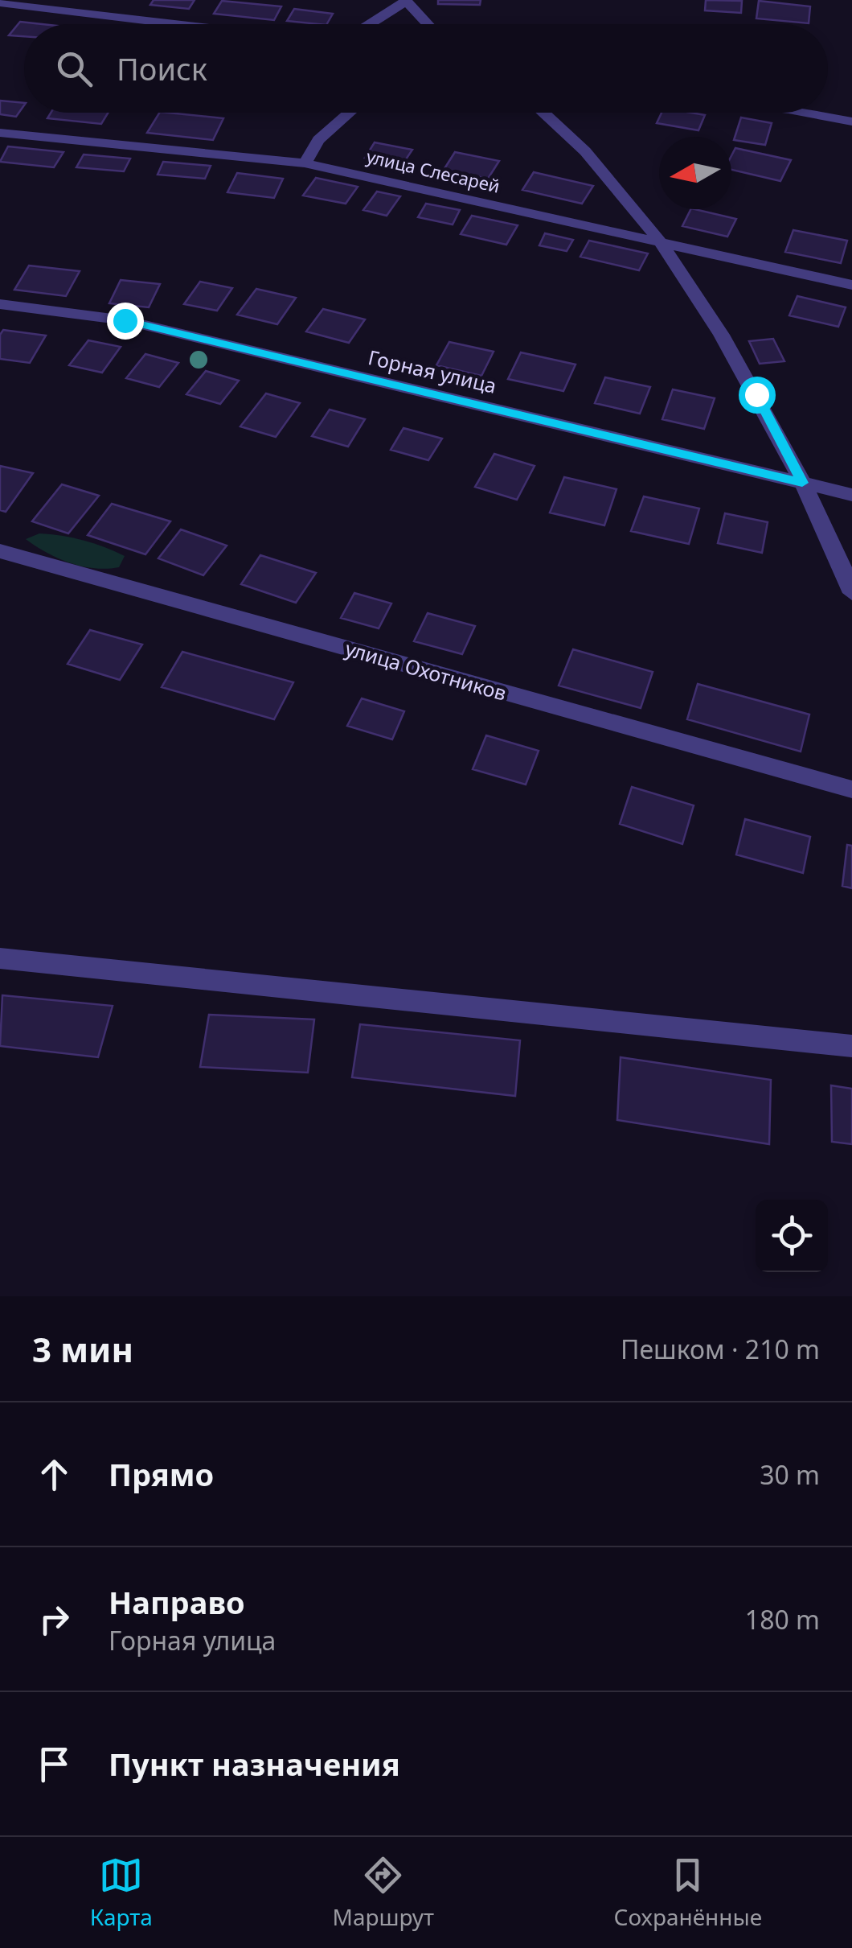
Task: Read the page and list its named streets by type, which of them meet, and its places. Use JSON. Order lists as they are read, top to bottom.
{
  "streets": {
    "street": ["улица Слесарей", "Горная улица", "улица Охотников"]
  },
  "north": "left",
  "page": {
    "search": "Поиск",
    "heading": ["3 мин", "Пешком · 210 m"],
    "list": [
      ["Прямо", "30 m"],
      ["Направо", "Горная улица", "180 m"],
      "Пункт назначения"
    ],
    "nav": ["Карта", "Маршрут", "Сохранённые"]
  }
}
